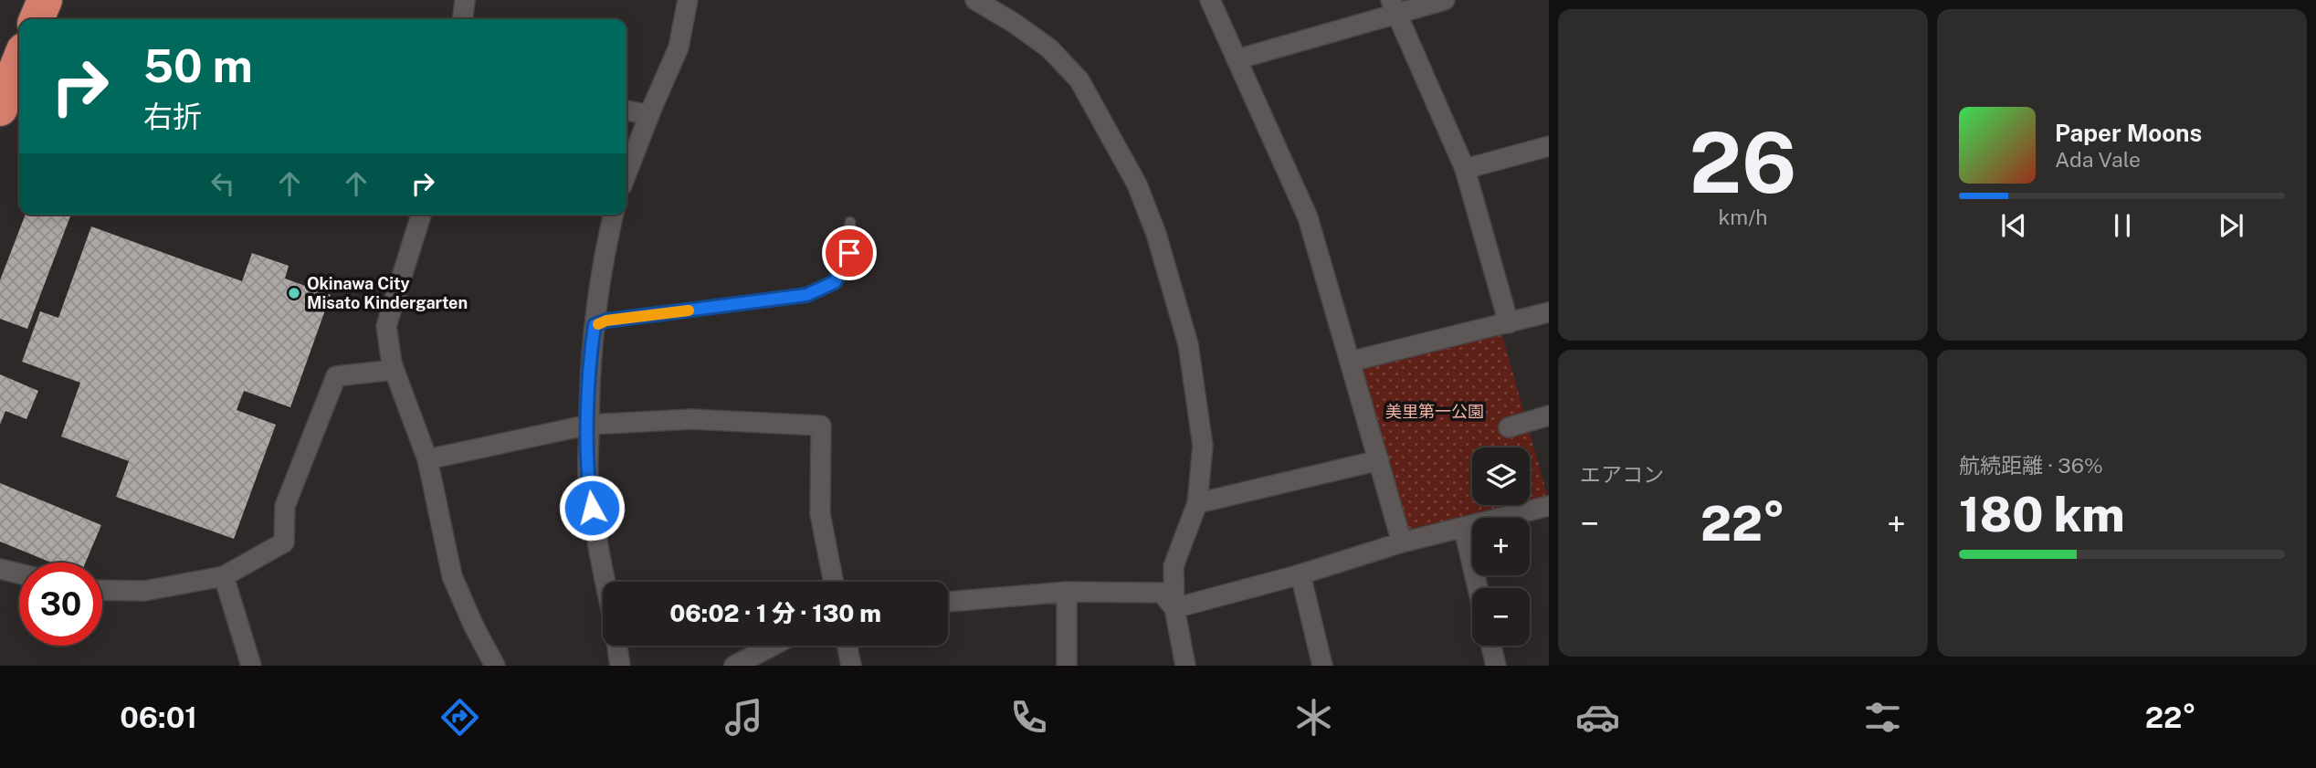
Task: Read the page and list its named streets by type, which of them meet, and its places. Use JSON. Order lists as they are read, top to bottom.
{
  "parks": ["美里第一公園"],
  "places": ["Okinawa City Misato Kindergarten"],
  "page": {
    "tile": [
      ["26", "km/h"],
      "エアコン",
      ["航続距離 · 36%", "180 km"]
    ],
    "turn": ["50 m", "右折"],
    "song": ["Paper Moons", "Ada Vale"],
    "map_buttons": ["+", "−"],
    "heat": ["−", "22°", "+"],
    "limit": "30",
    "trip": "06:02 · 1 分 · 130 m",
    "tabs": ["06:01", "22°"]
  }
}
